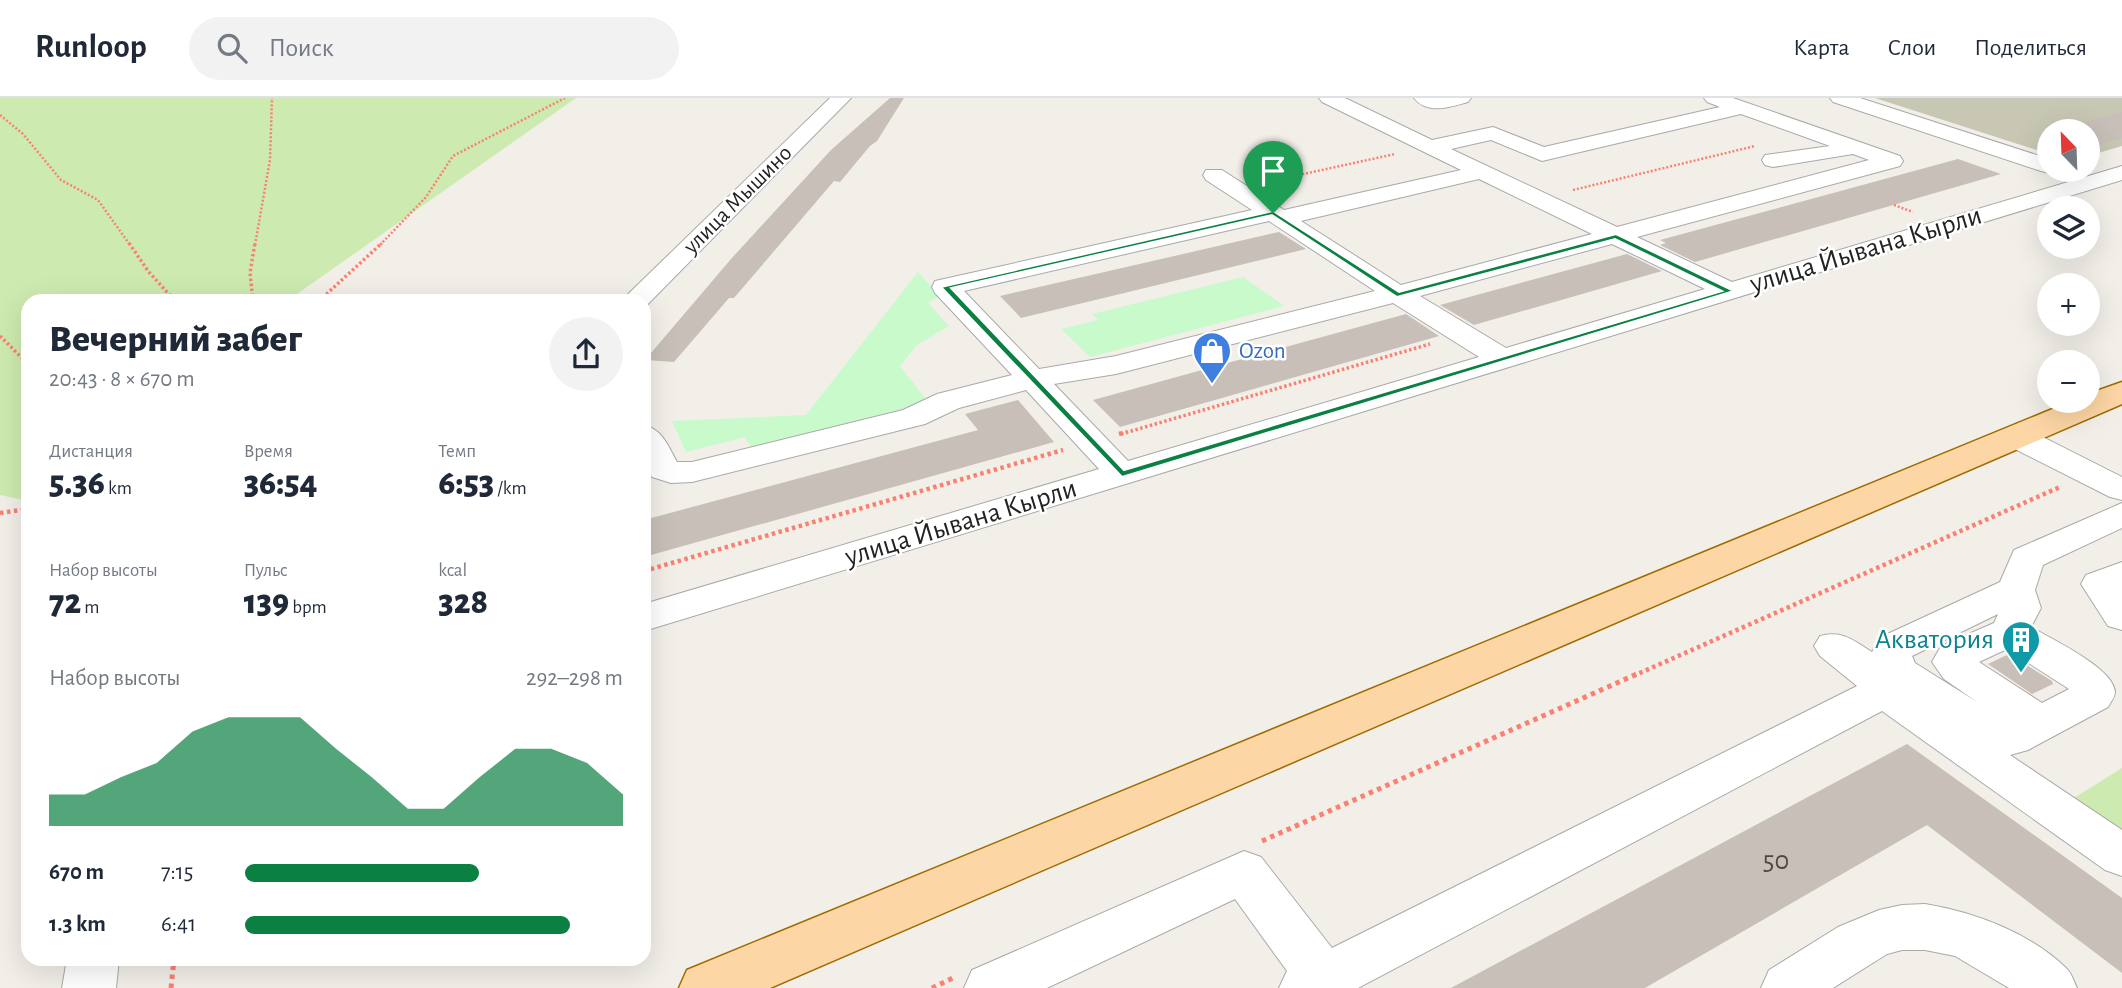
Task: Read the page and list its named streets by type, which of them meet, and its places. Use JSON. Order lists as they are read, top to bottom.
{
  "streets": {
    "street": ["улица Мышино", "улица Йывана Кырли"]
  },
  "places": {
    "shop": ["Ozon"],
    "building": ["Акватория"]
  },
  "house_numbers": ["50"],
  "north": "top left",
  "page": {
    "header": "Runloop",
    "search": "Поиск",
    "nav": ["Карта", "Слои", "Поделиться"],
    "map_buttons": ["+", "−"],
    "heading": ["Вечерний забег", "20:43 · 8 × 670 m"],
    "stats": [
      ["Дистанция", "5.36 km"],
      ["Время", "36:54"],
      ["Темп", "6:53 /km"],
      ["Набор высоты", "72 m"],
      ["Пульс", "139 bpm"],
      ["kcal", "328"]
    ],
    "chart": ["Набор высоты", "292–298 m"],
    "list": [
      {
        "name": "670 m",
        "note": "7:15"
      },
      {
        "name": "1.3 km",
        "note": "6:41"
      }
    ]
  }
}
